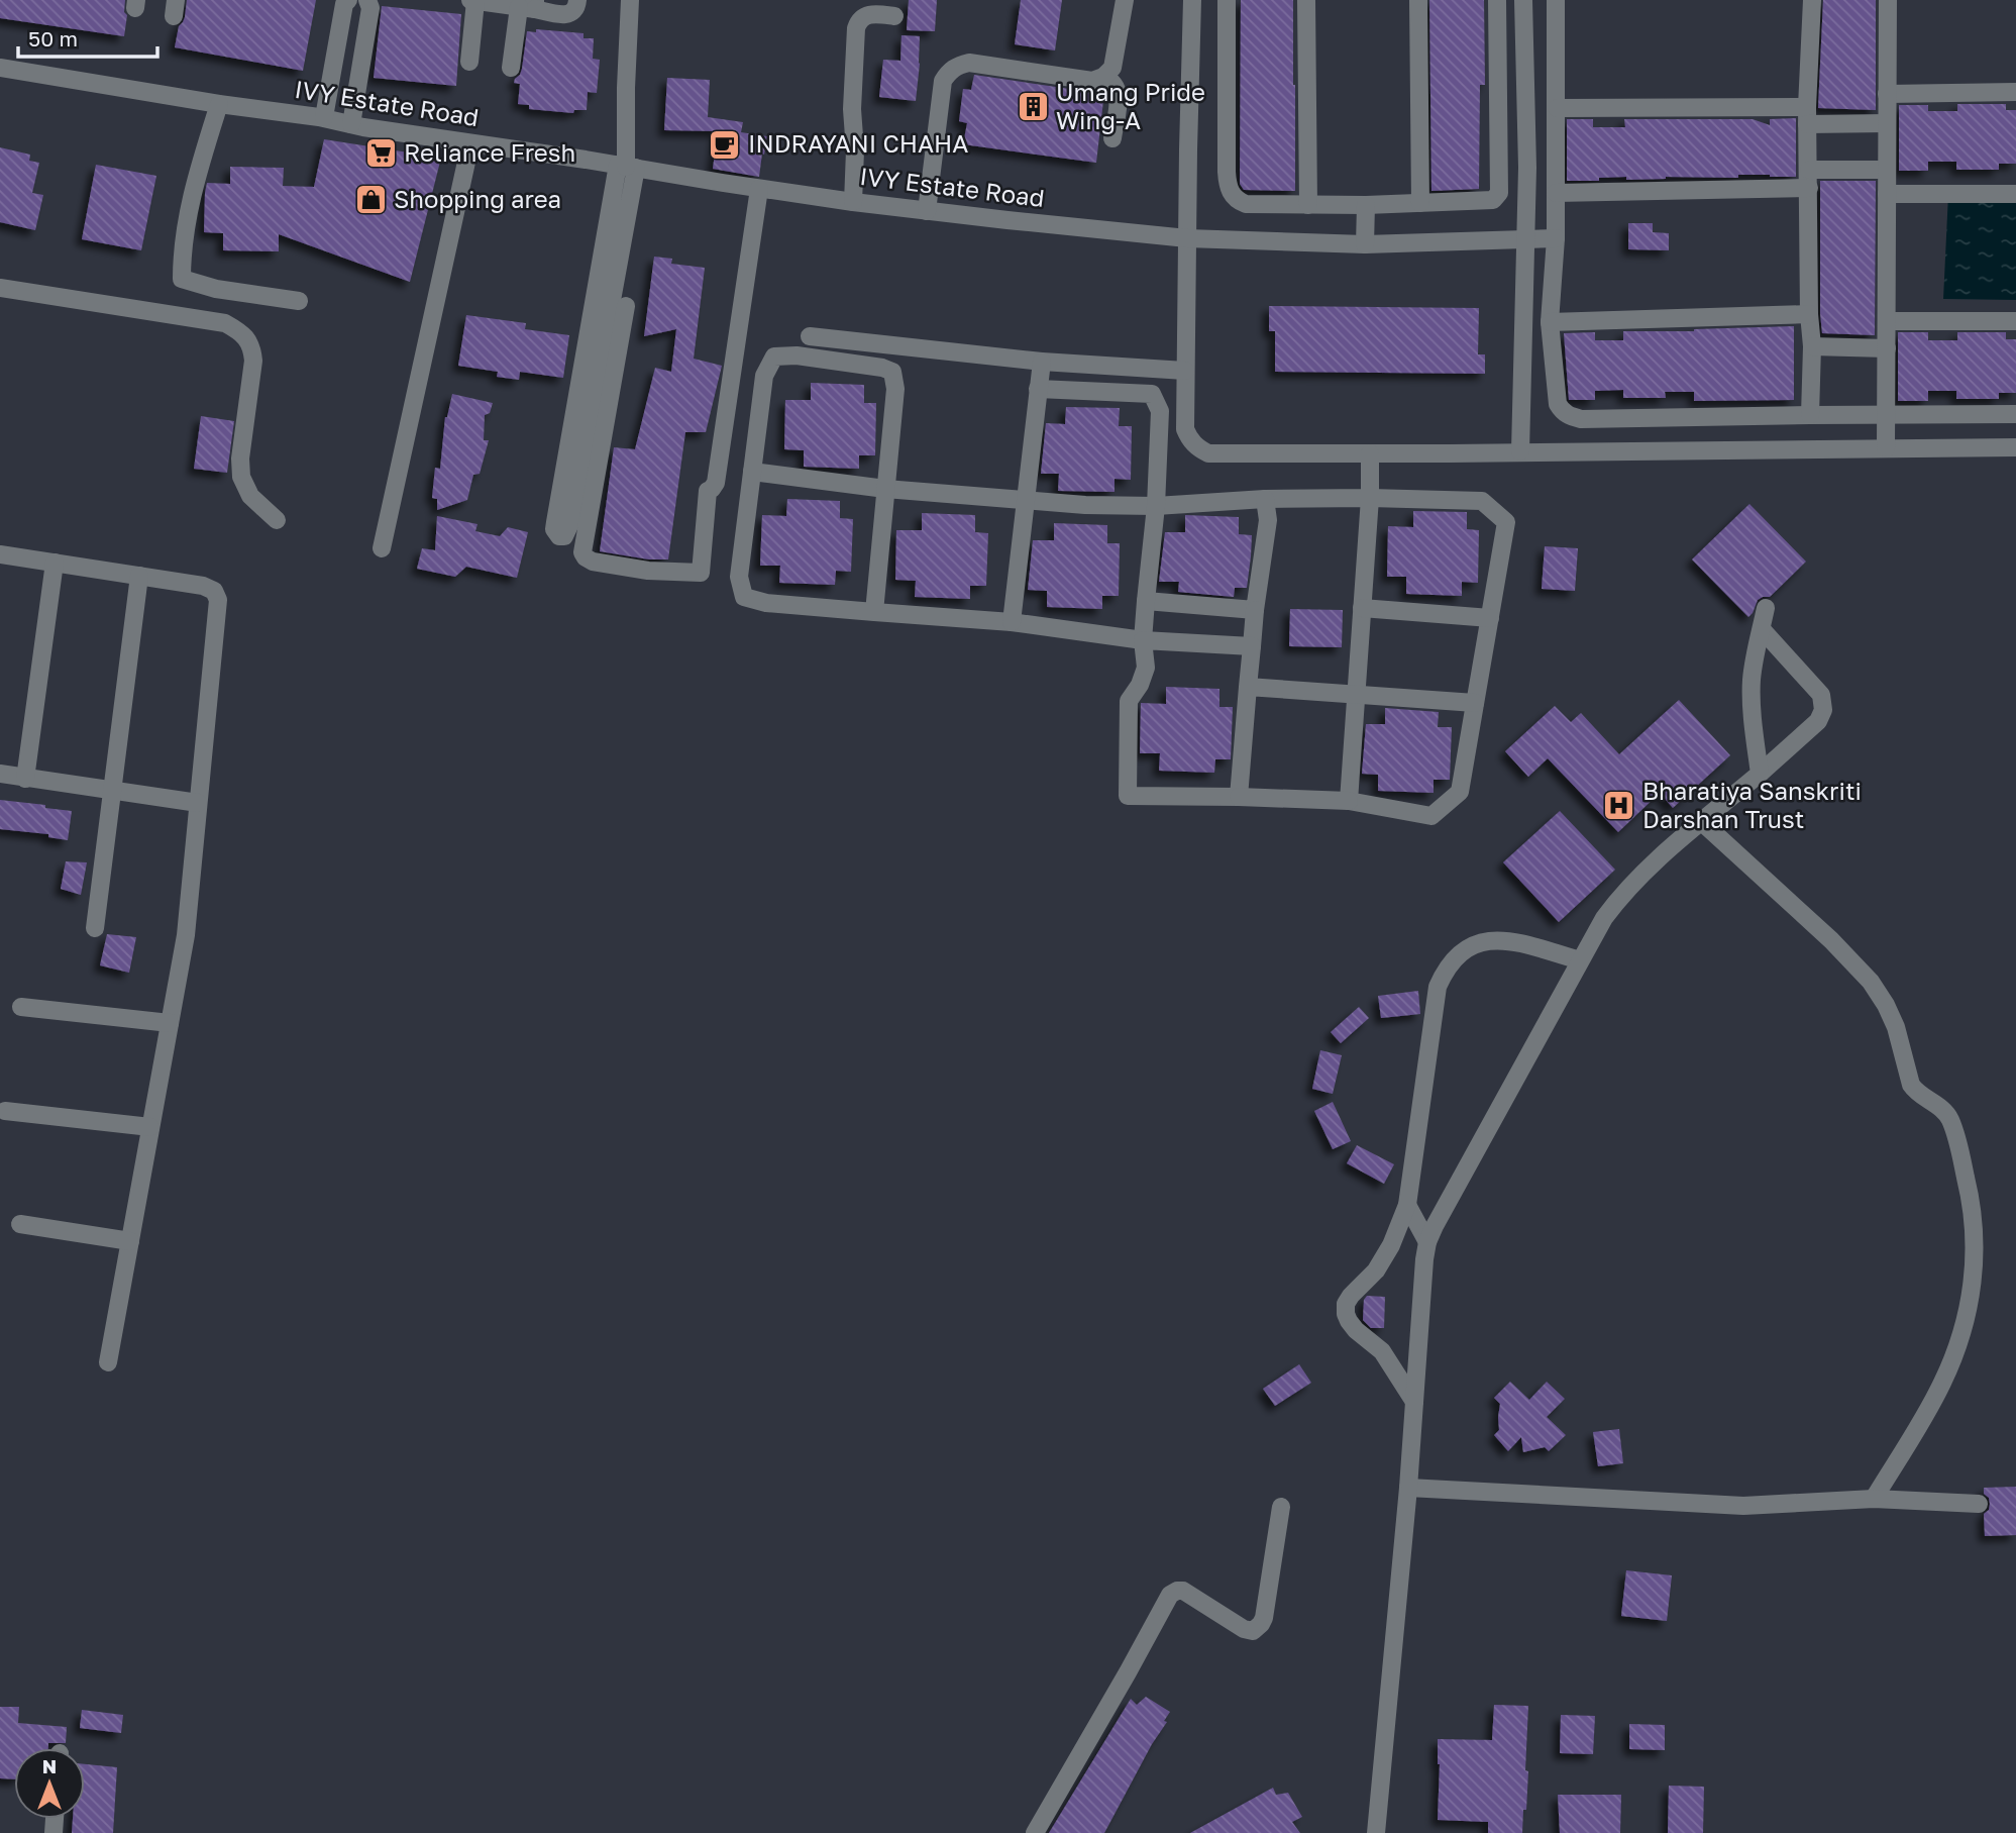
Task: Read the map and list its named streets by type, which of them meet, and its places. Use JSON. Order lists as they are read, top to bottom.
{
  "streets": {
    "street": ["IVY Estate Road"]
  },
  "places": {
    "building": ["Umang Pride Wing-A"],
    "cafe": ["INDRAYANI CHAHA"],
    "supermarket": ["Reliance Fresh"],
    "shop": ["Shopping area"],
    "hospital": ["Bharatiya Sanskriti Darshan Trust"]
  },
  "scale_bar": "50 m",
  "north": "top"
}
